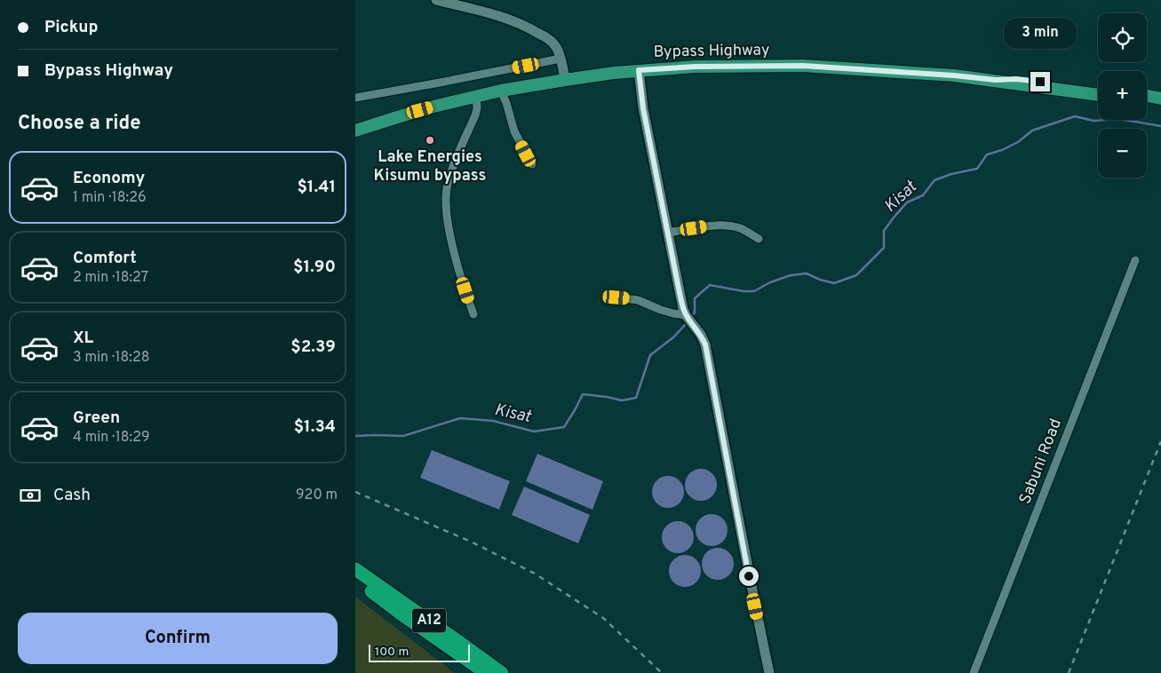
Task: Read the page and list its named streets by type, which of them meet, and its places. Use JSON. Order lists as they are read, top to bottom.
{
  "streets": {
    "highway": ["A12"],
    "main road": ["Bypass Highway"],
    "street": ["Sabuni Road"]
  },
  "water": ["Kisat"],
  "places": ["Lake Energies Kisumu bypass"],
  "scale_bar": "100 m",
  "page": {
    "banner": ["Pickup", "Bypass Highway"],
    "map_buttons": ["+", "−"],
    "bubble": "3 min",
    "heading": "Choose a ride",
    "list": [
      {
        "name": "Economy",
        "note": "1 min · 18:26",
        "value": "$1.41"
      },
      {
        "name": "Comfort",
        "note": "2 min · 18:27",
        "value": "$1.90"
      },
      {
        "name": "XL",
        "note": "3 min · 18:28",
        "value": "$2.39"
      },
      {
        "name": "Green",
        "note": "4 min · 18:29",
        "value": "$1.34"
      }
    ],
    "pay": ["Cash", "920 m"],
    "buttons": "Confirm",
    "scale": "100 m"
  }
}
